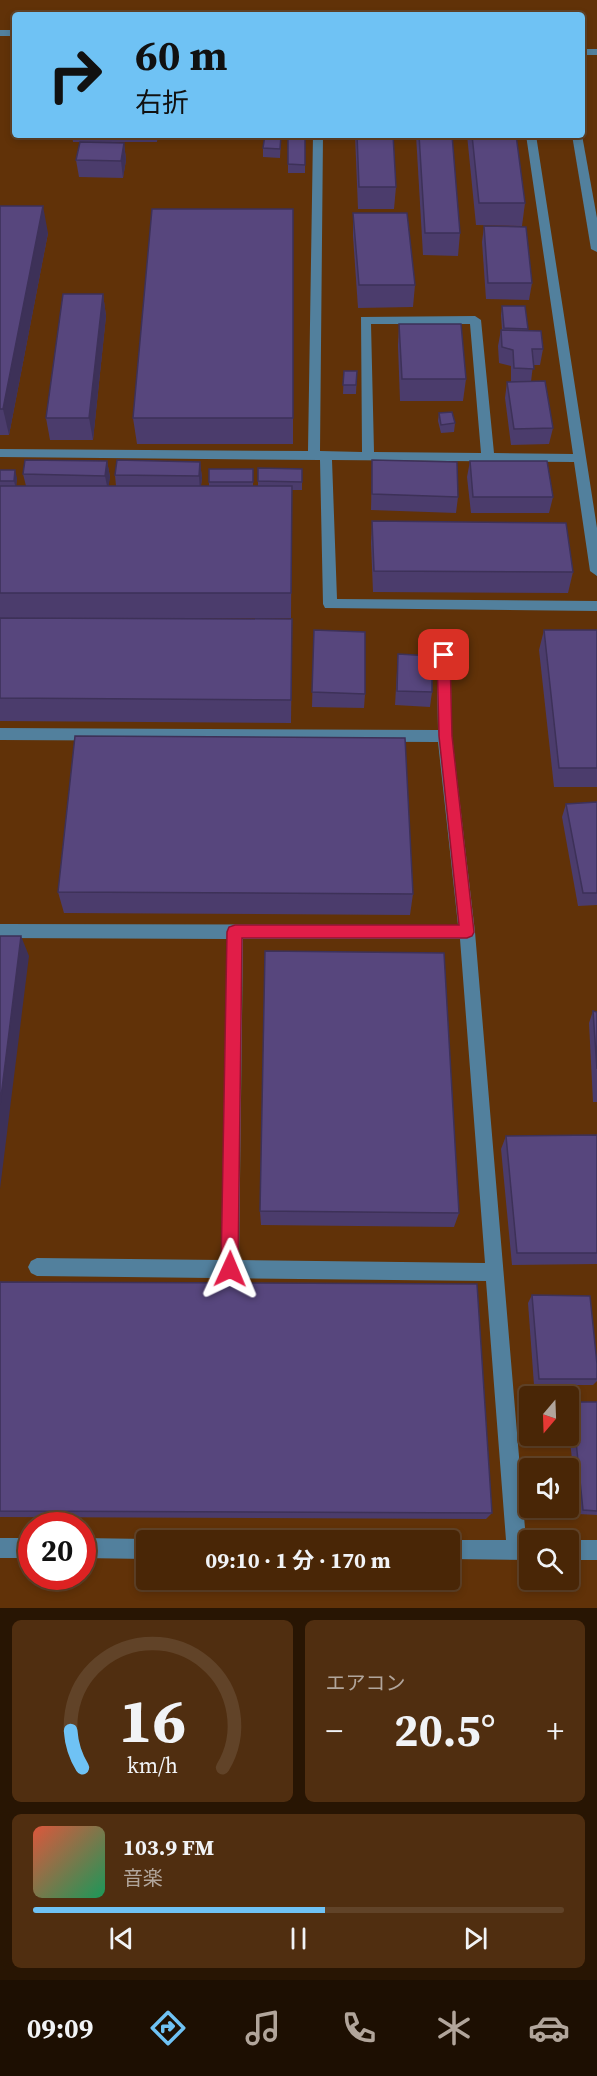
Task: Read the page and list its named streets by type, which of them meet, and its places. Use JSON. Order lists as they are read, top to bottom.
{
  "north": "bottom",
  "page": {
    "turn": ["60 m", "右折"],
    "limit": "20",
    "trip": "09:10 · 1 分 · 170 m",
    "tile": "エアコン",
    "heat": ["−", "20.5°", "+"],
    "song": ["103.9 FM", "音楽"],
    "tabs": "09:09",
    "gauge": ["16", "km/h"]
  }
}
